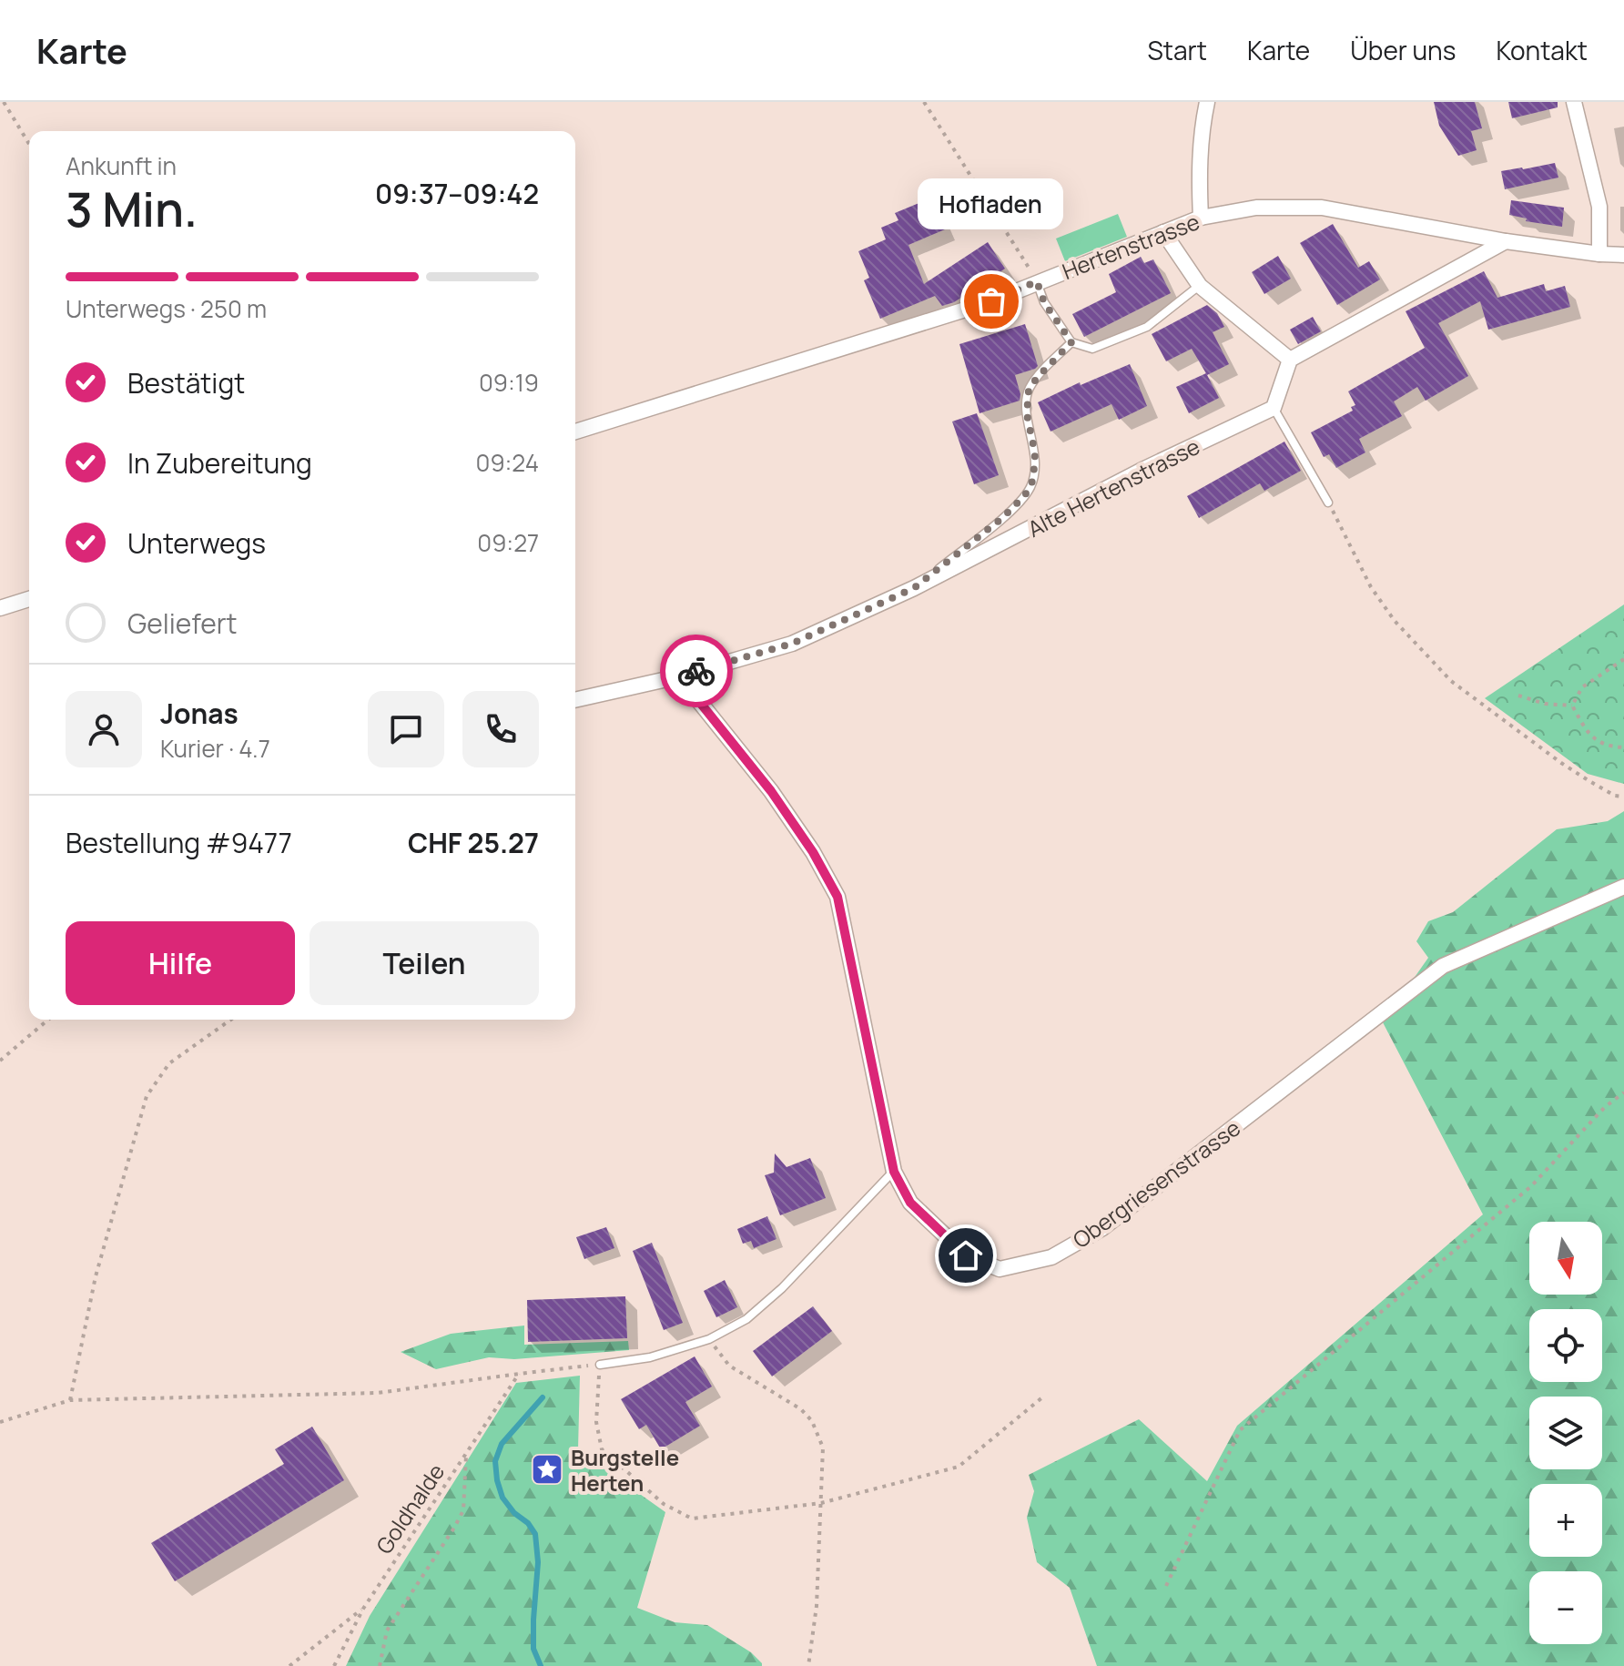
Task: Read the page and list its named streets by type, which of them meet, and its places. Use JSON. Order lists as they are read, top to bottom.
{
  "streets": {
    "street": ["Hertenstrasse", "Alte Hertenstrasse", "Obergriesenstrasse"],
    "path": ["Goldhalde"]
  },
  "crossings": [
    ["Alte Hertenstrasse", "Obergriesenstrasse"]
  ],
  "places": {
    "other": ["Hofladen"],
    "place": ["Burgstelle Herten"]
  },
  "north": "bottom",
  "page": {
    "header": "Karte",
    "nav": [
      "Start",
      "Karte",
      "Über uns",
      "Kontakt"
    ],
    "heading": ["3 Min.", "Ankunft in", "09:37–09:42"],
    "panel": [
      "Jonas",
      "Kurier · 4.7",
      "Bestellung #9477",
      "CHF 25.27"
    ],
    "bubble": "Hofladen",
    "bar": "Unterwegs · 250 m",
    "list": [
      ["Bestätigt", "09:19"],
      ["In Zubereitung", "09:24"],
      ["Unterwegs", "09:27"],
      "Geliefert"
    ],
    "buttons": ["Hilfe", "Teilen"],
    "map_buttons": ["+", "−"]
  }
}
